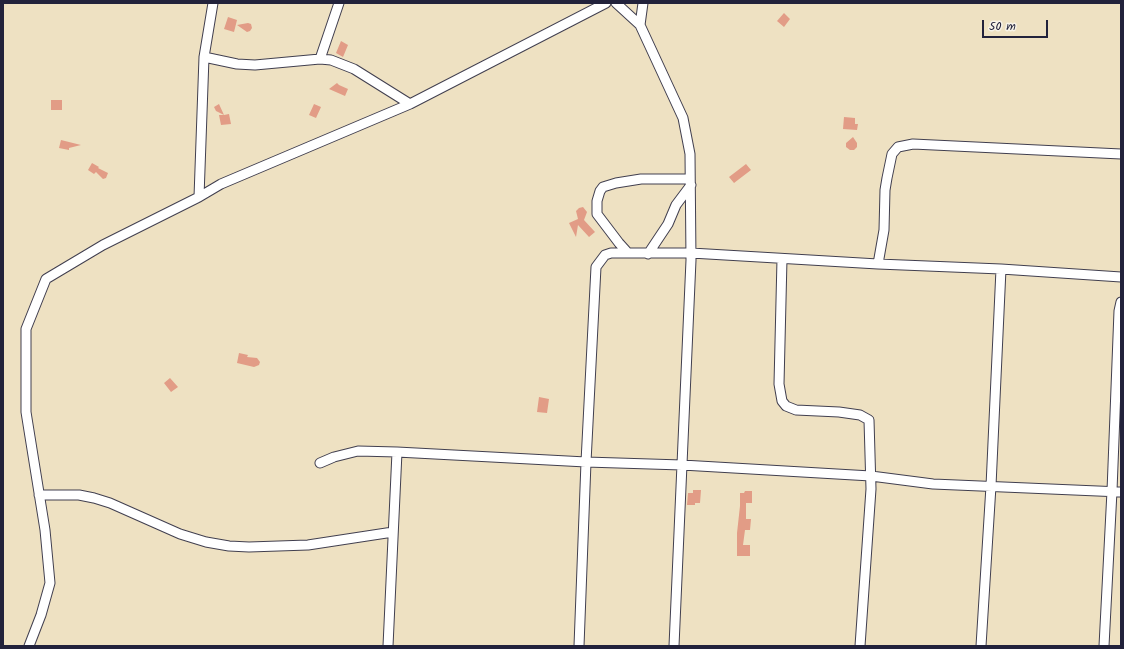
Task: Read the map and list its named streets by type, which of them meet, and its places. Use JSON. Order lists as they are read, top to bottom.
{
  "scale_bar": "50 m"
}
